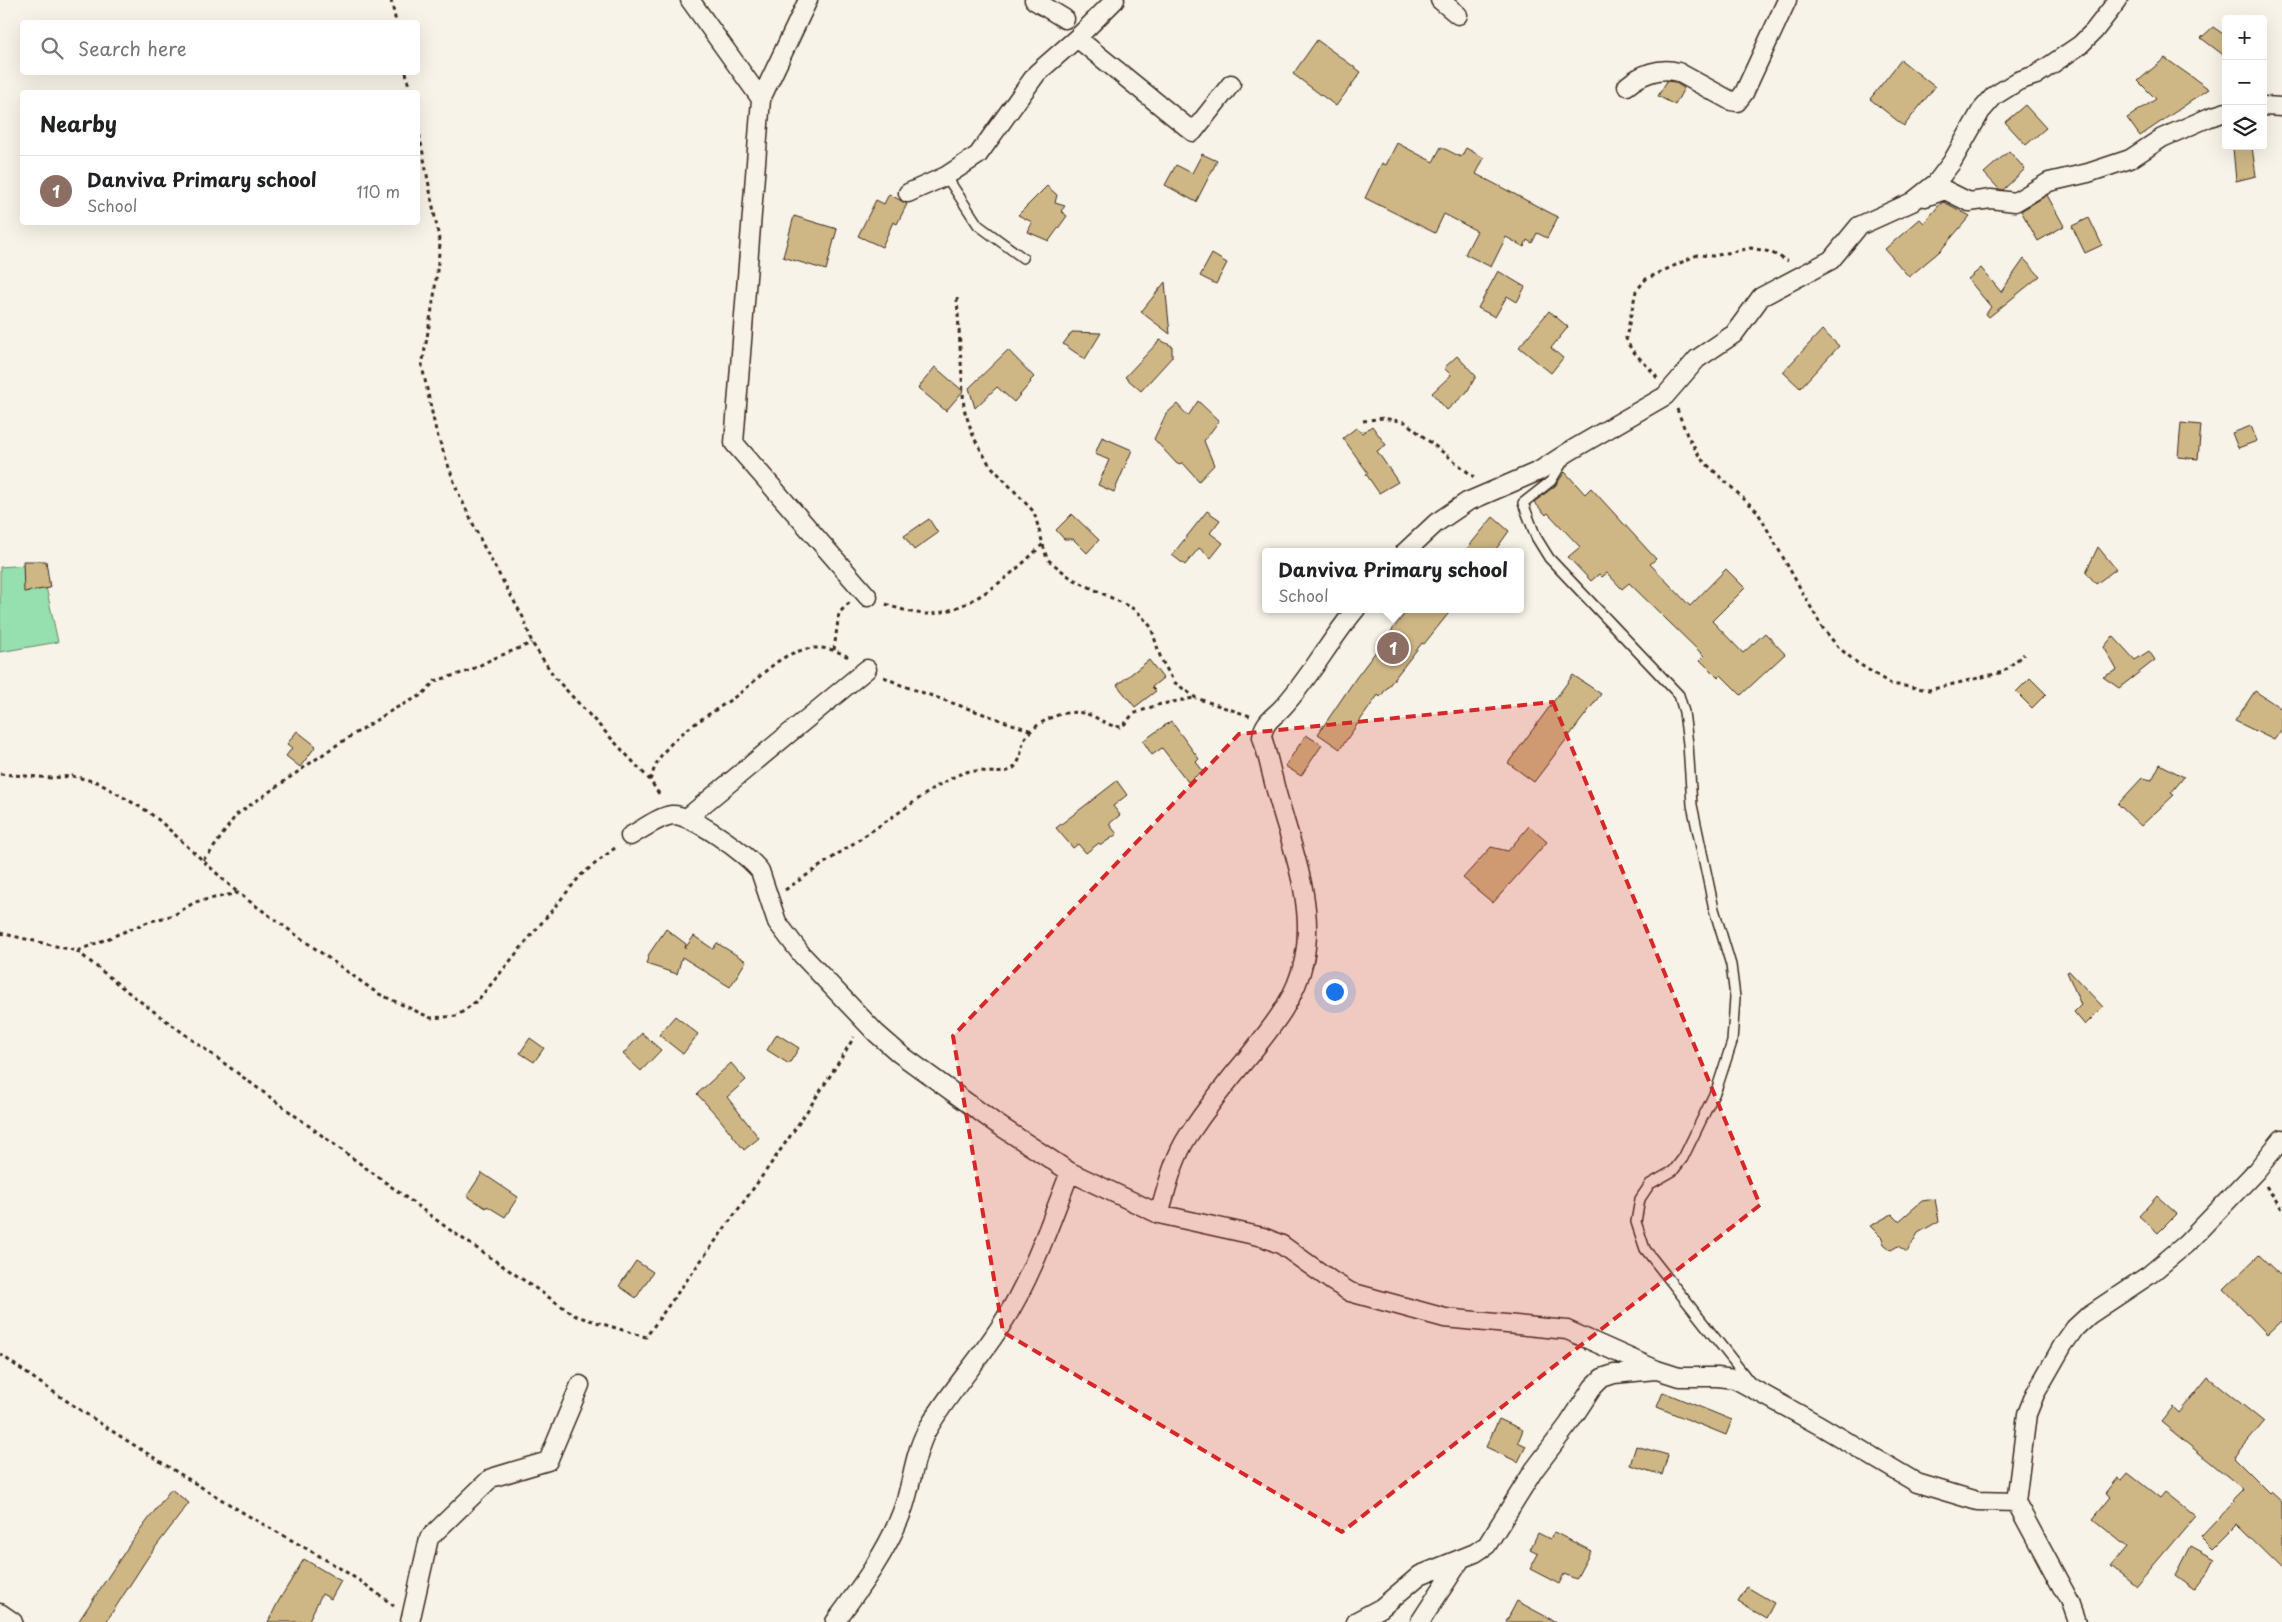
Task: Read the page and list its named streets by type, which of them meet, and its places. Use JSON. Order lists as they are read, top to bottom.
{
  "page": {
    "map_buttons": ["+", "−"],
    "search": "Search here",
    "heading": "Nearby",
    "list": [
      {
        "mark": "1",
        "name": "Danviva Primary school",
        "note": "School",
        "value": "110 m"
      }
    ],
    "popup": ["Danviva Primary school", "School"],
    "pins": "1"
  }
}
